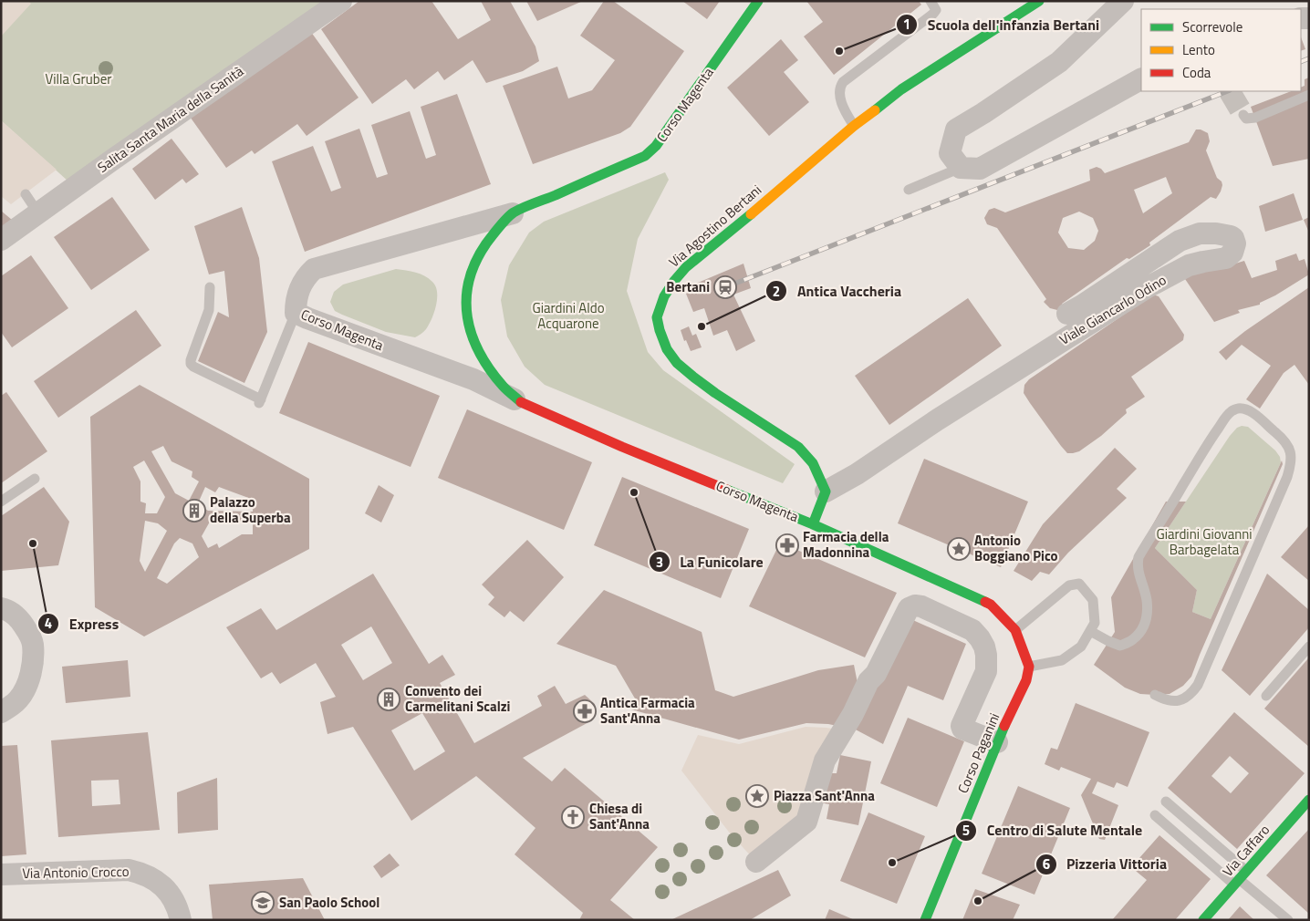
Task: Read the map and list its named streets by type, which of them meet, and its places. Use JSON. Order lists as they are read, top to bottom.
{
  "streets": {
    "street": [
      "Corso Magenta",
      "Salita Santa Maria della Sanità",
      "Via Agostino Bertani",
      "Viale Giancarlo Odino",
      "Corso Paganini",
      "Via Caffaro",
      "Via Antonio Crocco"
    ]
  },
  "crossings": [
    ["Via Agostino Bertani", "Viale Giancarlo Odino"]
  ],
  "parks": ["Villa Gruber", "Giardini Aldo Acquarone", "Giardini Giovanni Barbagelata"],
  "places": {
    "other": [
      "Scuola dell'infanzia Bertani",
      "Antica Vaccheria",
      "La Funicolare",
      "Express",
      "Centro di Salute Mentale",
      "Pizzeria Vittoria"
    ],
    "station": ["Bertani"],
    "building": ["Palazzo della Superba", "Convento dei Carmelitani Scalzi"],
    "pharmacy": ["Farmacia della Madonnina", "Antica Farmacia Sant'Anna"],
    "place": ["Antonio Boggiano Pico", "Piazza Sant'Anna"],
    "church": ["Chiesa di Sant'Anna"],
    "school or university": ["San Paolo School"]
  },
  "legend": ["Scorrevole", "Lento", "Coda"]
}
